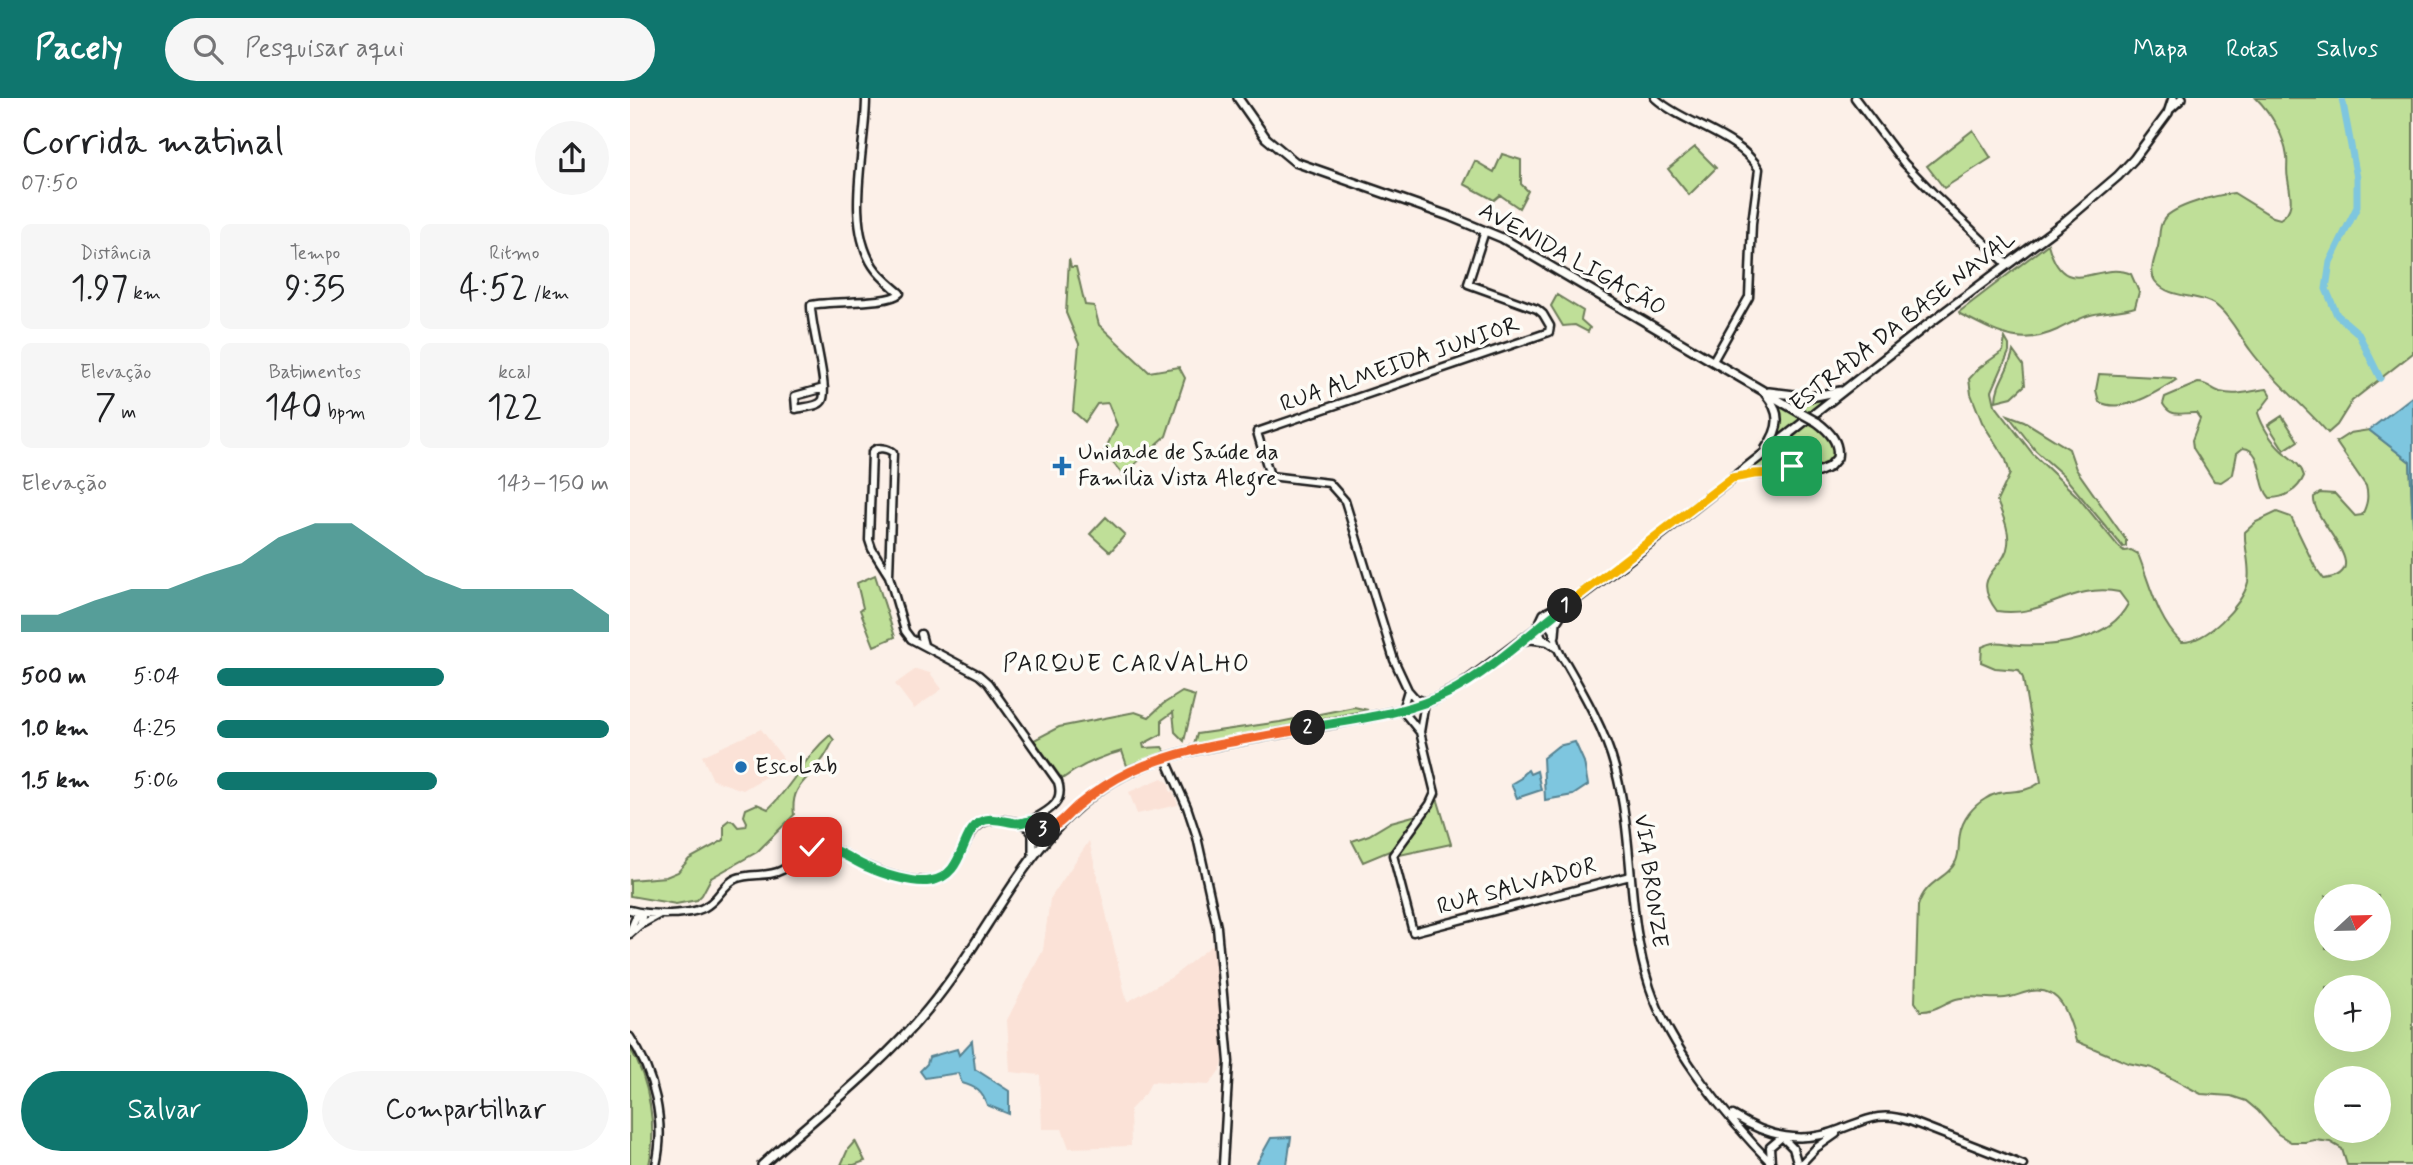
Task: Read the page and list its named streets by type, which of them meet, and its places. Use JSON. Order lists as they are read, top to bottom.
{
  "streets": {
    "main road": [
      "AVENIDA LIGAÇÃO",
      "ESTRADA DA BASE NAVAL",
      "RUA ALMEIDA JUNIOR",
      "VIA BRONZE",
      "RUA SALVADOR"
    ]
  },
  "crossings": [
    ["AVENIDA LIGAÇÃO", "ESTRADA DA BASE NAVAL"],
    ["AVENIDA LIGAÇÃO", "RUA ALMEIDA JUNIOR"],
    ["VIA BRONZE", "RUA SALVADOR"]
  ],
  "districts": ["PARQUE CARVALHO"],
  "places": {
    "health": ["Unidade de Saúde da Família Vista Alegre"],
    "other": ["EscoLab"]
  },
  "north": "right",
  "page": {
    "header": "Pacely",
    "search": "Pesquisar aqui",
    "nav": ["Mapa", "Rotas", "Salvos"],
    "heading": ["Corrida matinal", "07:50"],
    "stats": [
      ["Distância", "1.97 km"],
      ["Tempo", "9:35"],
      ["Ritmo", "4:52 /km"],
      ["Elevação", "7 m"],
      ["Batimentos", "140 bpm"],
      ["kcal", "122"]
    ],
    "chart": ["Elevação", "143–150 m"],
    "pins": ["1", "2", "3"],
    "list": [
      {
        "name": "500 m",
        "note": "5:04"
      },
      {
        "name": "1.0 km",
        "note": "4:25"
      },
      {
        "name": "1.5 km",
        "note": "5:06"
      }
    ],
    "map_buttons": ["+", "−"],
    "buttons": ["Salvar", "Compartilhar"]
  }
}
